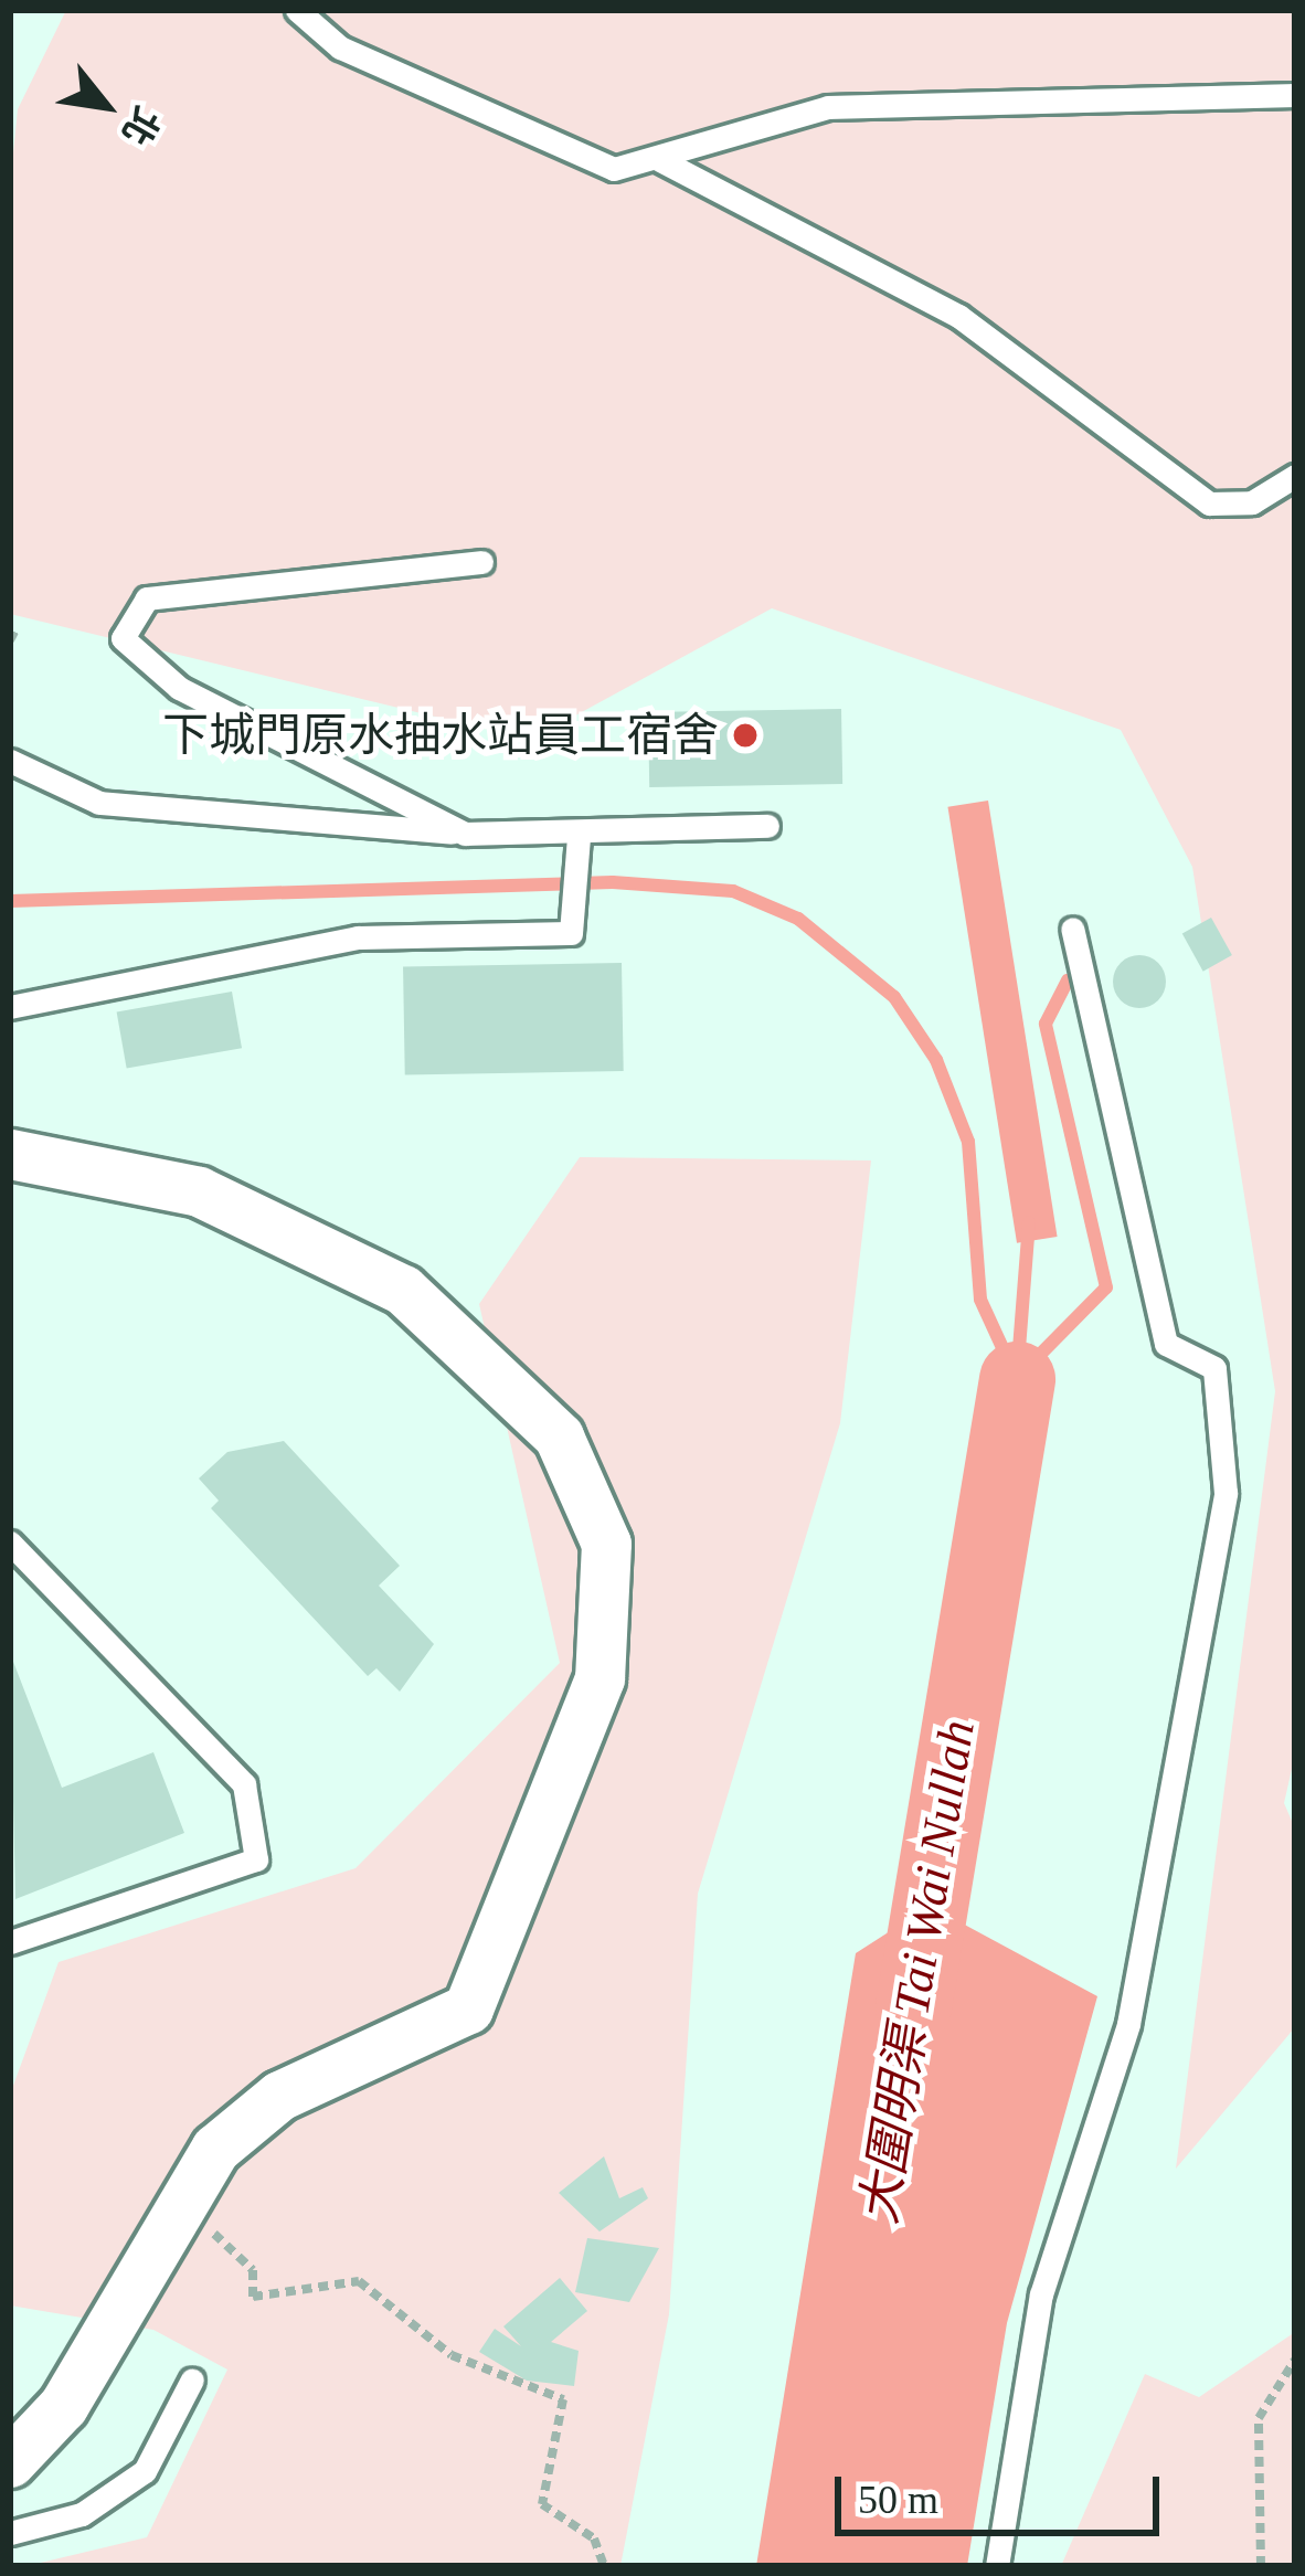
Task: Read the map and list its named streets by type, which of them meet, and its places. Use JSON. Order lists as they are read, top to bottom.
{
  "water": ["大圍明渠 Tai Wai Nullah"],
  "places": ["下城門原水抽水站員工宿舍"],
  "scale_bar": "50 m",
  "north": "bottom right"
}
